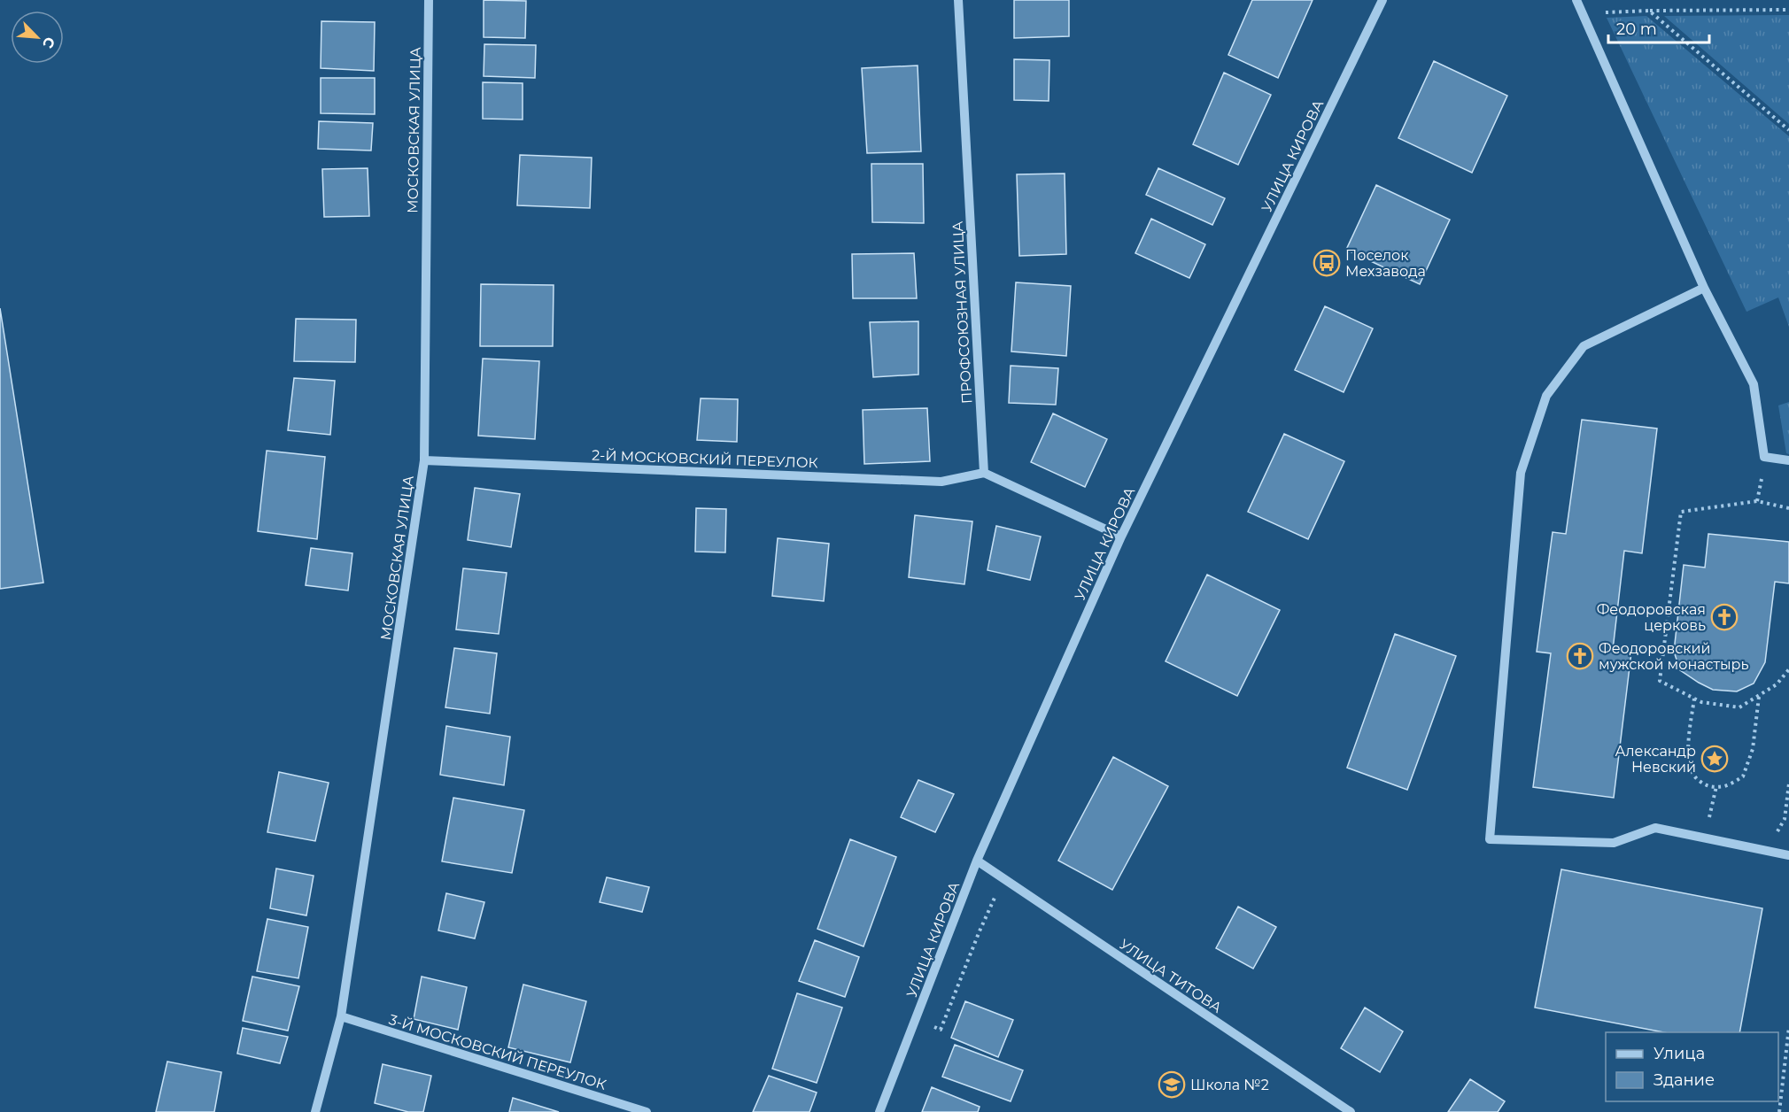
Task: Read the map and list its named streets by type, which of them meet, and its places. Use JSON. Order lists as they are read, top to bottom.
{
  "streets": {
    "street": [
      "МОСКОВСКАЯ УЛИЦА",
      "УЛИЦА КИРОВА",
      "ПРОФСОЮЗНАЯ УЛИЦА",
      "2-Й МОСКОВСКИЙ ПЕРЕУЛОК",
      "УЛИЦА ТИТОВА",
      "3-Й МОСКОВСКИЙ ПЕРЕУЛОК"
    ]
  },
  "crossings": [
    ["МОСКОВСКАЯ УЛИЦА", "2-Й МОСКОВСКИЙ ПЕРЕУЛОК"],
    ["МОСКОВСКАЯ УЛИЦА", "3-Й МОСКОВСКИЙ ПЕРЕУЛОК"],
    ["УЛИЦА КИРОВА", "УЛИЦА ТИТОВА"],
    ["ПРОФСОЮЗНАЯ УЛИЦА", "2-Й МОСКОВСКИЙ ПЕРЕУЛОК"]
  ],
  "places": {
    "bus stop": ["Поселок Мехзавода"],
    "church": ["Феодоровская церковь", "Феодоровский мужской монастырь"],
    "place": ["Александр Невский"],
    "school or university": ["Школа №2"]
  },
  "legend": ["Улица", "Здание"],
  "scale_bar": "20 m",
  "north": "bottom right"
}
